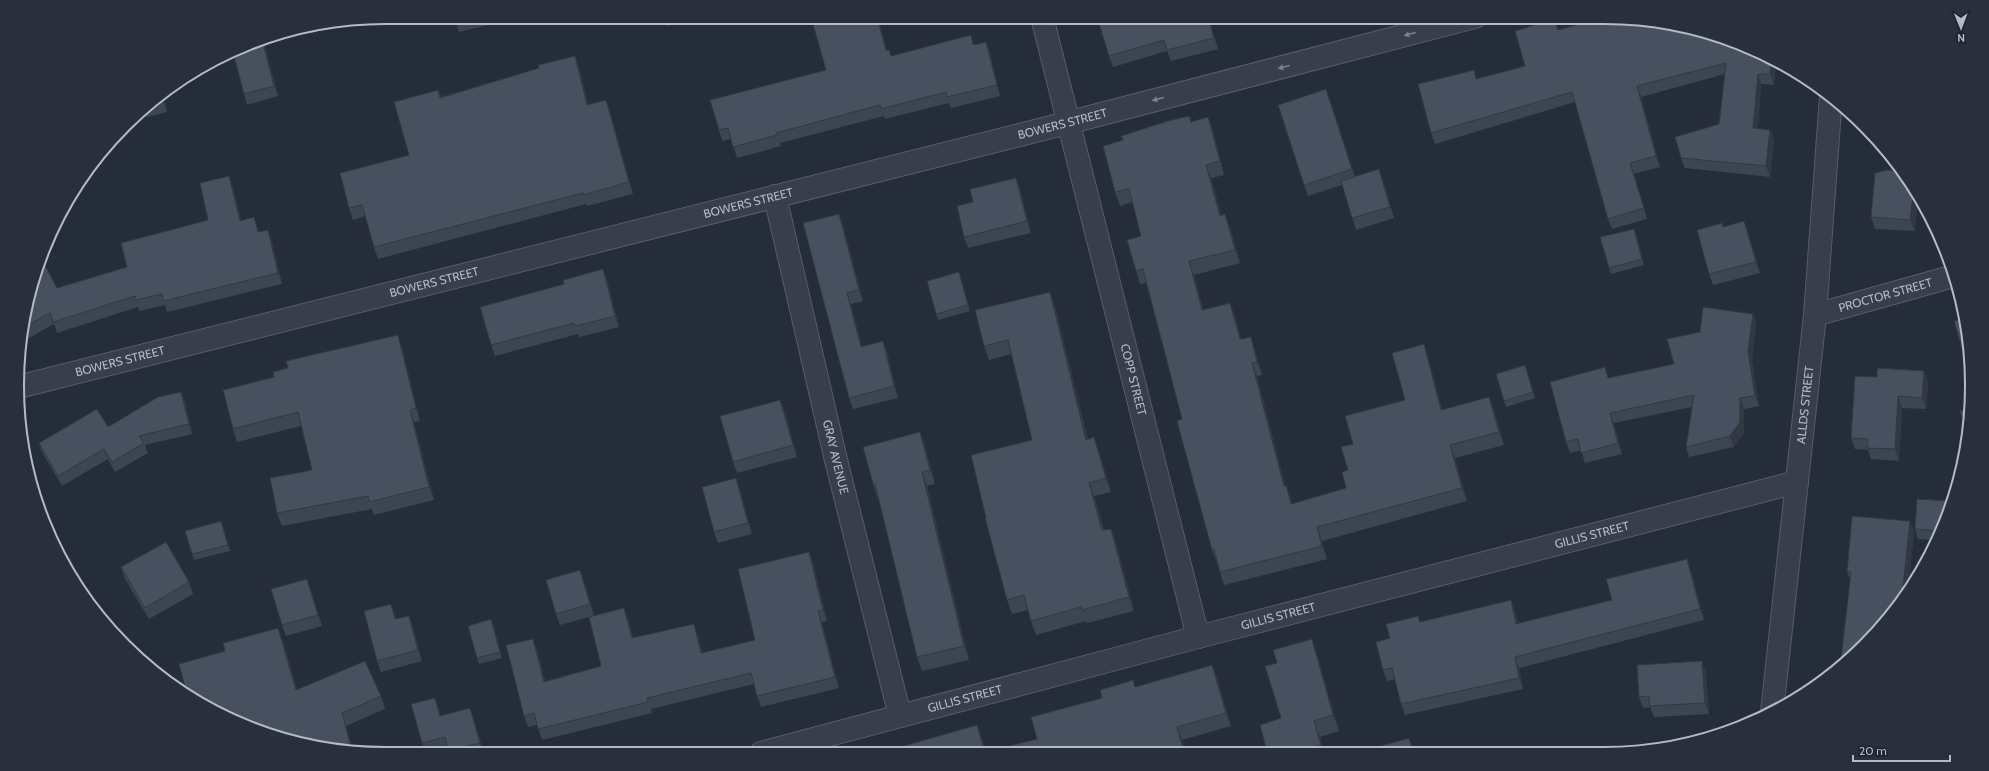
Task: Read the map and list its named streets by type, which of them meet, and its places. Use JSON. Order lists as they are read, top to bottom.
{
  "streets": {
    "street": [
      "BOWERS STREET",
      "PROCTOR STREET",
      "COPP STREET",
      "ALLDS STREET",
      "GRAY AVENUE",
      "GILLIS STREET"
    ]
  },
  "crossings": [
    ["BOWERS STREET", "COPP STREET"],
    ["BOWERS STREET", "GRAY AVENUE"],
    ["PROCTOR STREET", "ALLDS STREET"],
    ["COPP STREET", "GILLIS STREET"],
    ["ALLDS STREET", "GILLIS STREET"],
    ["GRAY AVENUE", "GILLIS STREET"]
  ],
  "scale_bar": "20 m",
  "north": "bottom"
}
